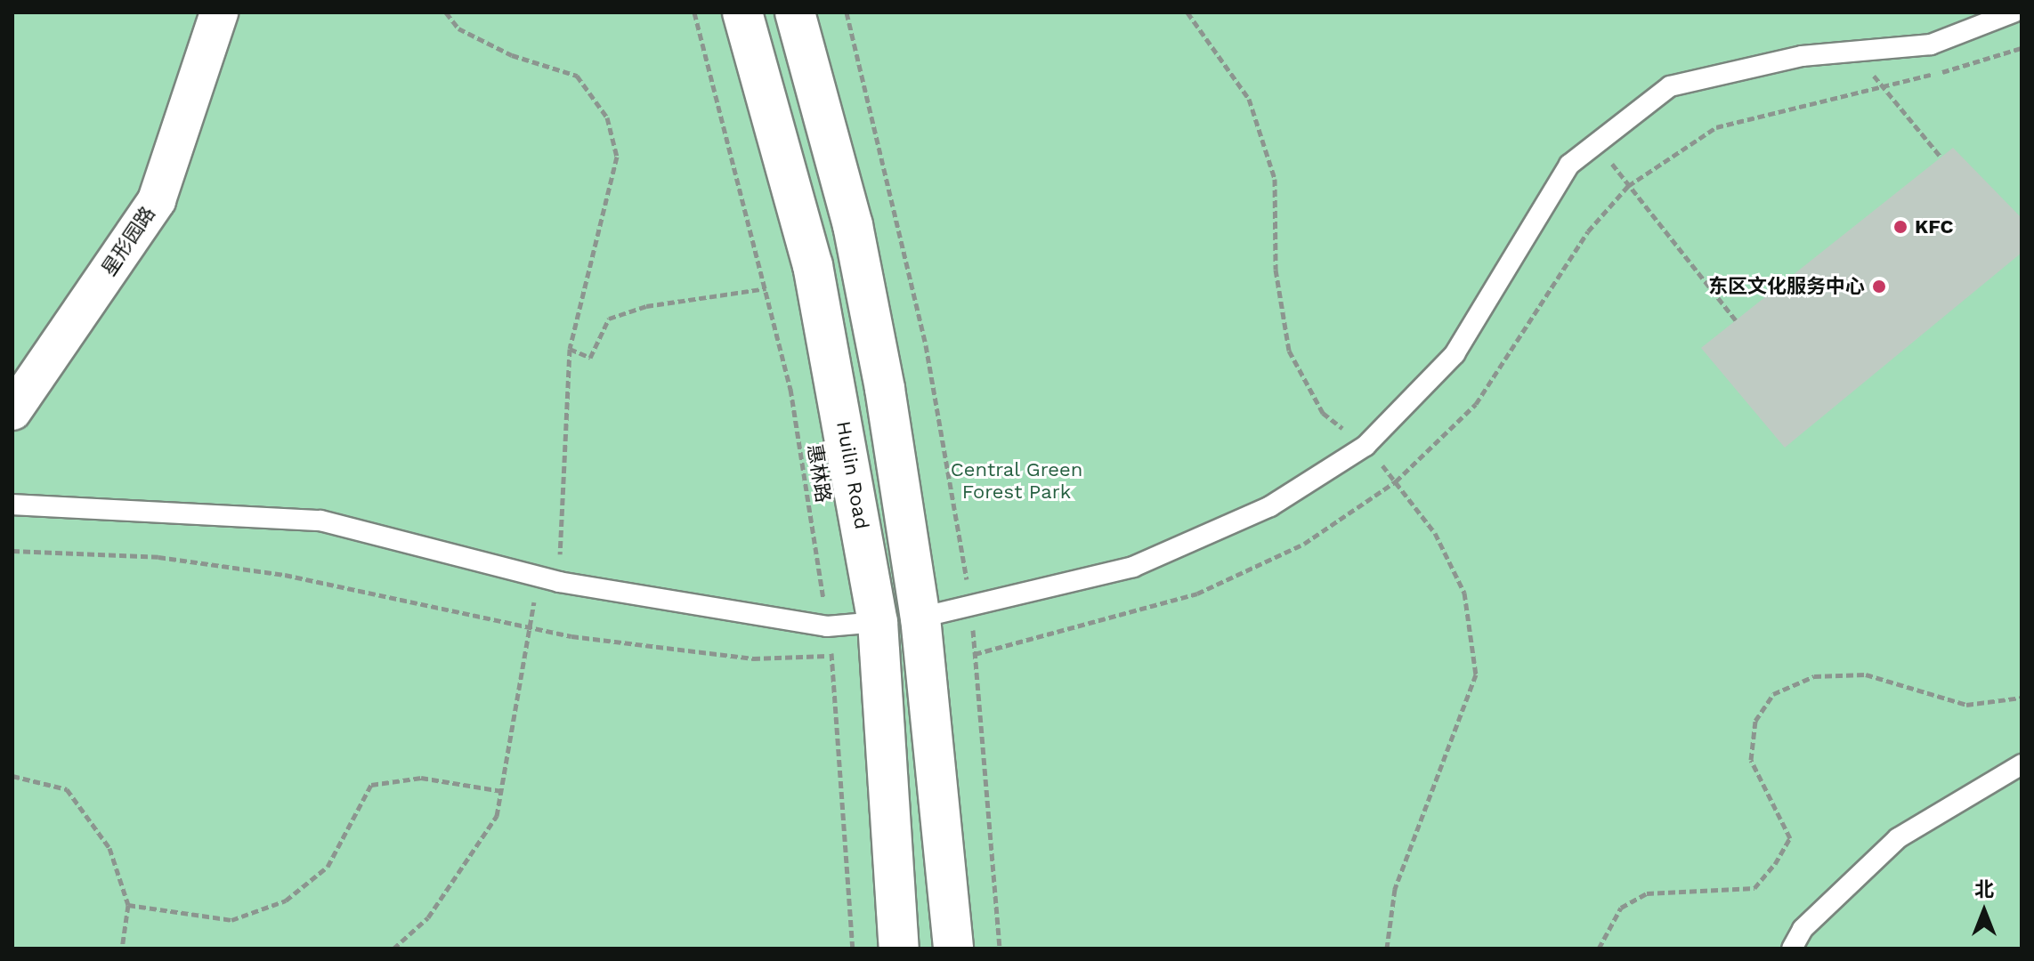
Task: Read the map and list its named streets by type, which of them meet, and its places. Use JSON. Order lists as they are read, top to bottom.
{
  "streets": {
    "main road": ["Huilin Road"],
    "street": ["星形园路"],
    "path": ["惠林路"]
  },
  "parks": ["Central Green Forest Park"],
  "places": ["KFC", "东区文化服务中心"],
  "north": "top"
}
